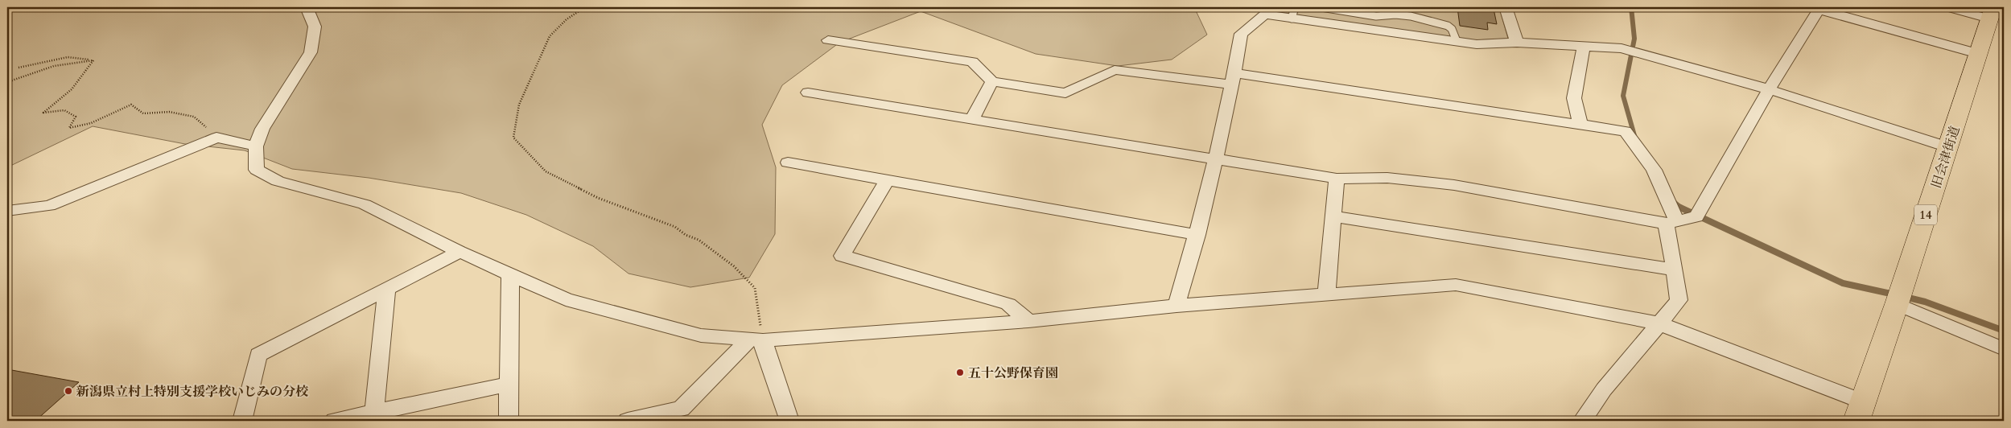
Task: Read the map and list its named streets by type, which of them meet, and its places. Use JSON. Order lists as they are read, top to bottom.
{
  "streets": {
    "main road": ["旧会津街道", "14"]
  },
  "places": ["五十公野保育園", "新潟県立村上特別支援学校いじみの分校"]
}
